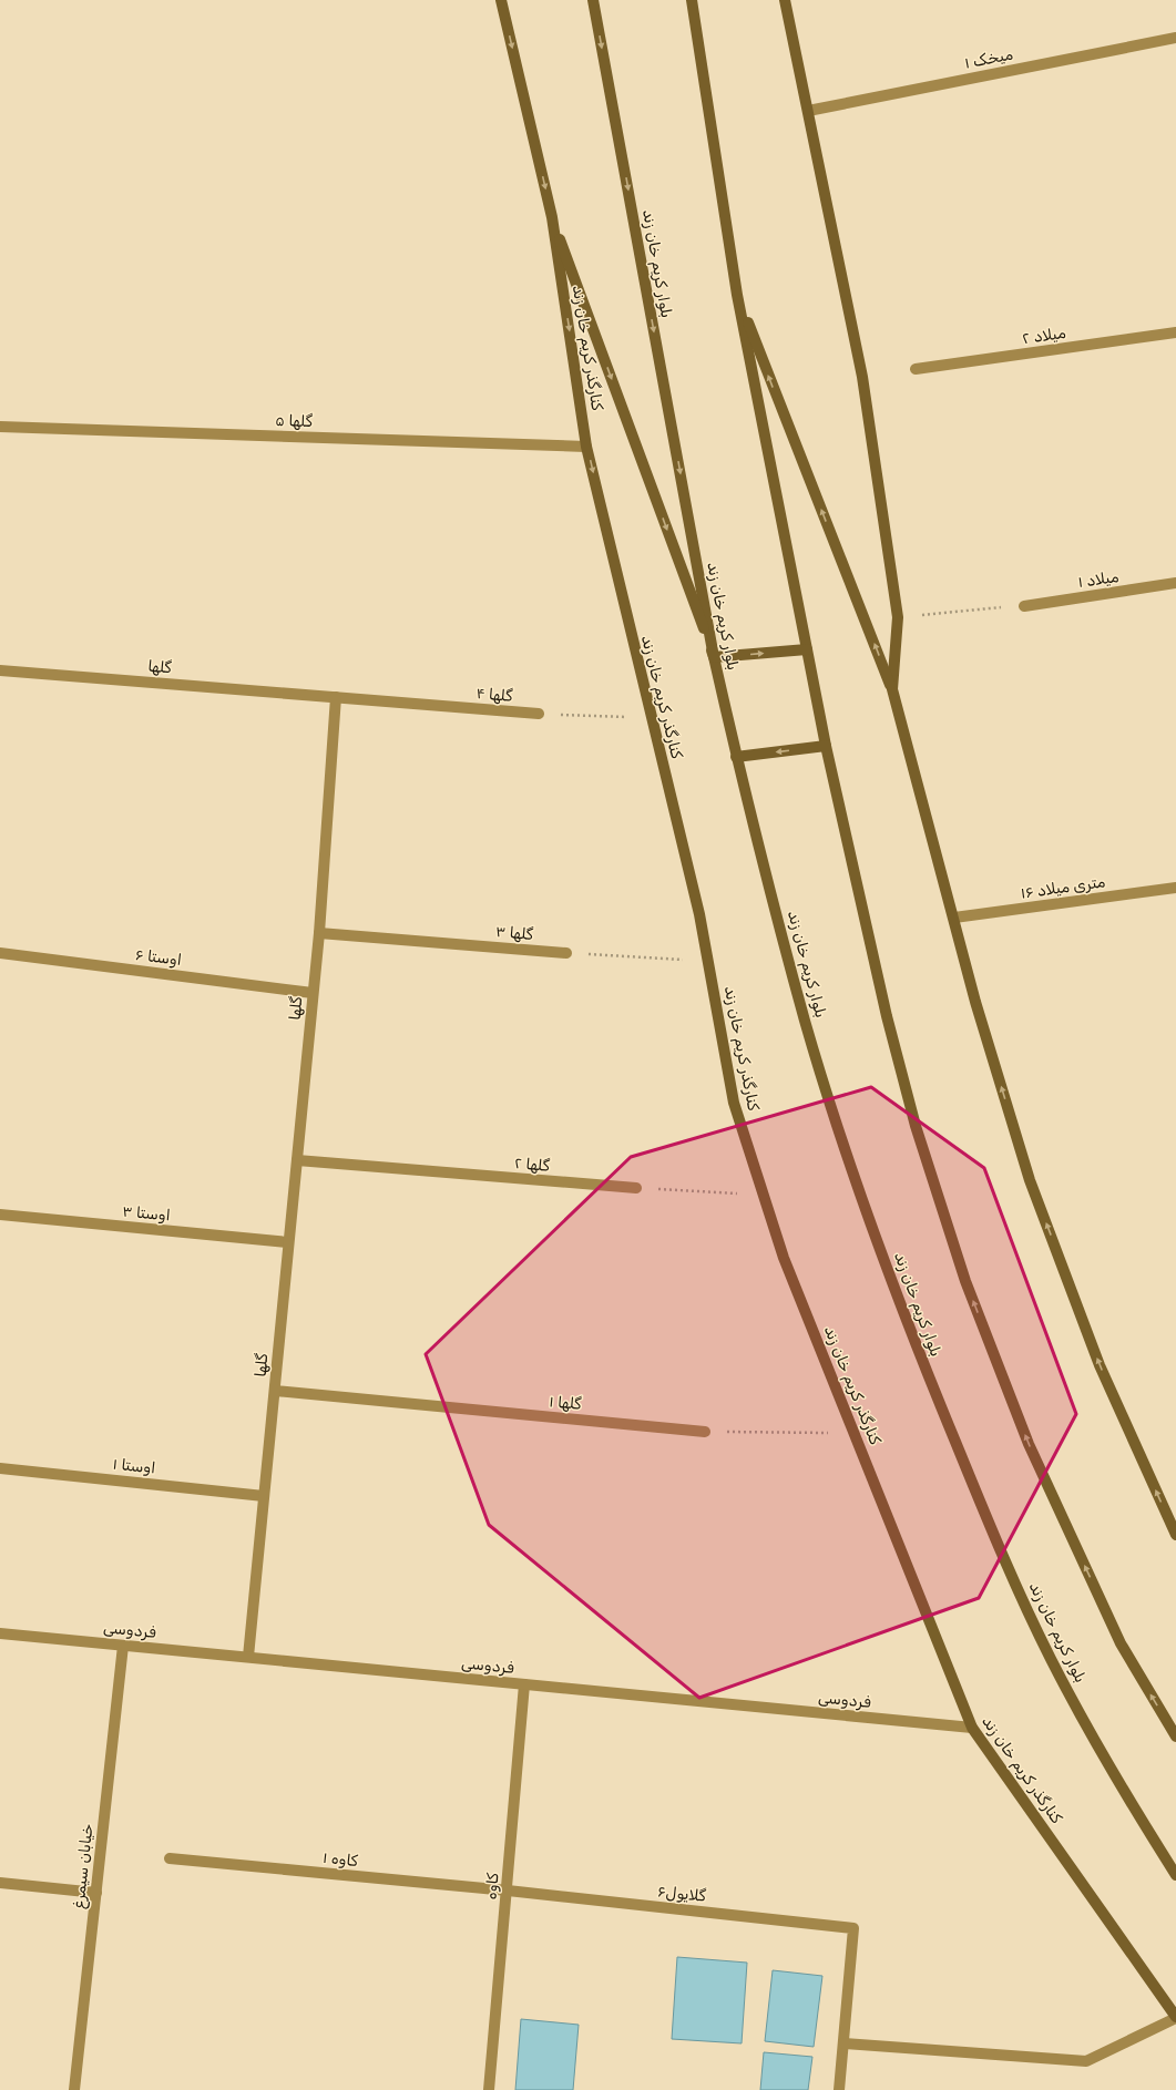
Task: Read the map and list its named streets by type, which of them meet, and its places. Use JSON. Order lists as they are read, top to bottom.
{
  "streets": {
    "main road": ["بلوار کریم خان زند", "کنارگذر کریم خان زند"],
    "street": [
      "میخک ۱",
      "میلاد ۲",
      "گلها ۵",
      "میلاد ۱",
      "گلها",
      "گلها ۴",
      "۱۶ متری میلاد",
      "گلها ۳",
      "اوستا ۶",
      "گلها ۲",
      "اوستا ۳",
      "گلها ۱",
      "اوستا ۱",
      "فردوسی",
      "کاوه ۱",
      "خیابان سیمرغ",
      "کاوه",
      "گلایول۶"
    ]
  },
  "crossings": [
    ["کنارگذر کریم خان زند", "گلها ۵"],
    ["کنارگذر کریم خان زند", "فردوسی"],
    ["گلها", "گلها ۴"],
    ["گلها", "گلها ۳"],
    ["گلها", "اوستا ۶"],
    ["گلها", "گلها ۲"],
    ["گلها", "اوستا ۳"],
    ["گلها", "گلها ۱"],
    ["گلها", "اوستا ۱"],
    ["گلها", "فردوسی"],
    ["فردوسی", "خیابان سیمرغ"],
    ["فردوسی", "کاوه"],
    ["کاوه ۱", "کاوه"],
    ["کاوه ۱", "گلایول۶"],
    ["کاوه", "گلایول۶"]
  ]
}
